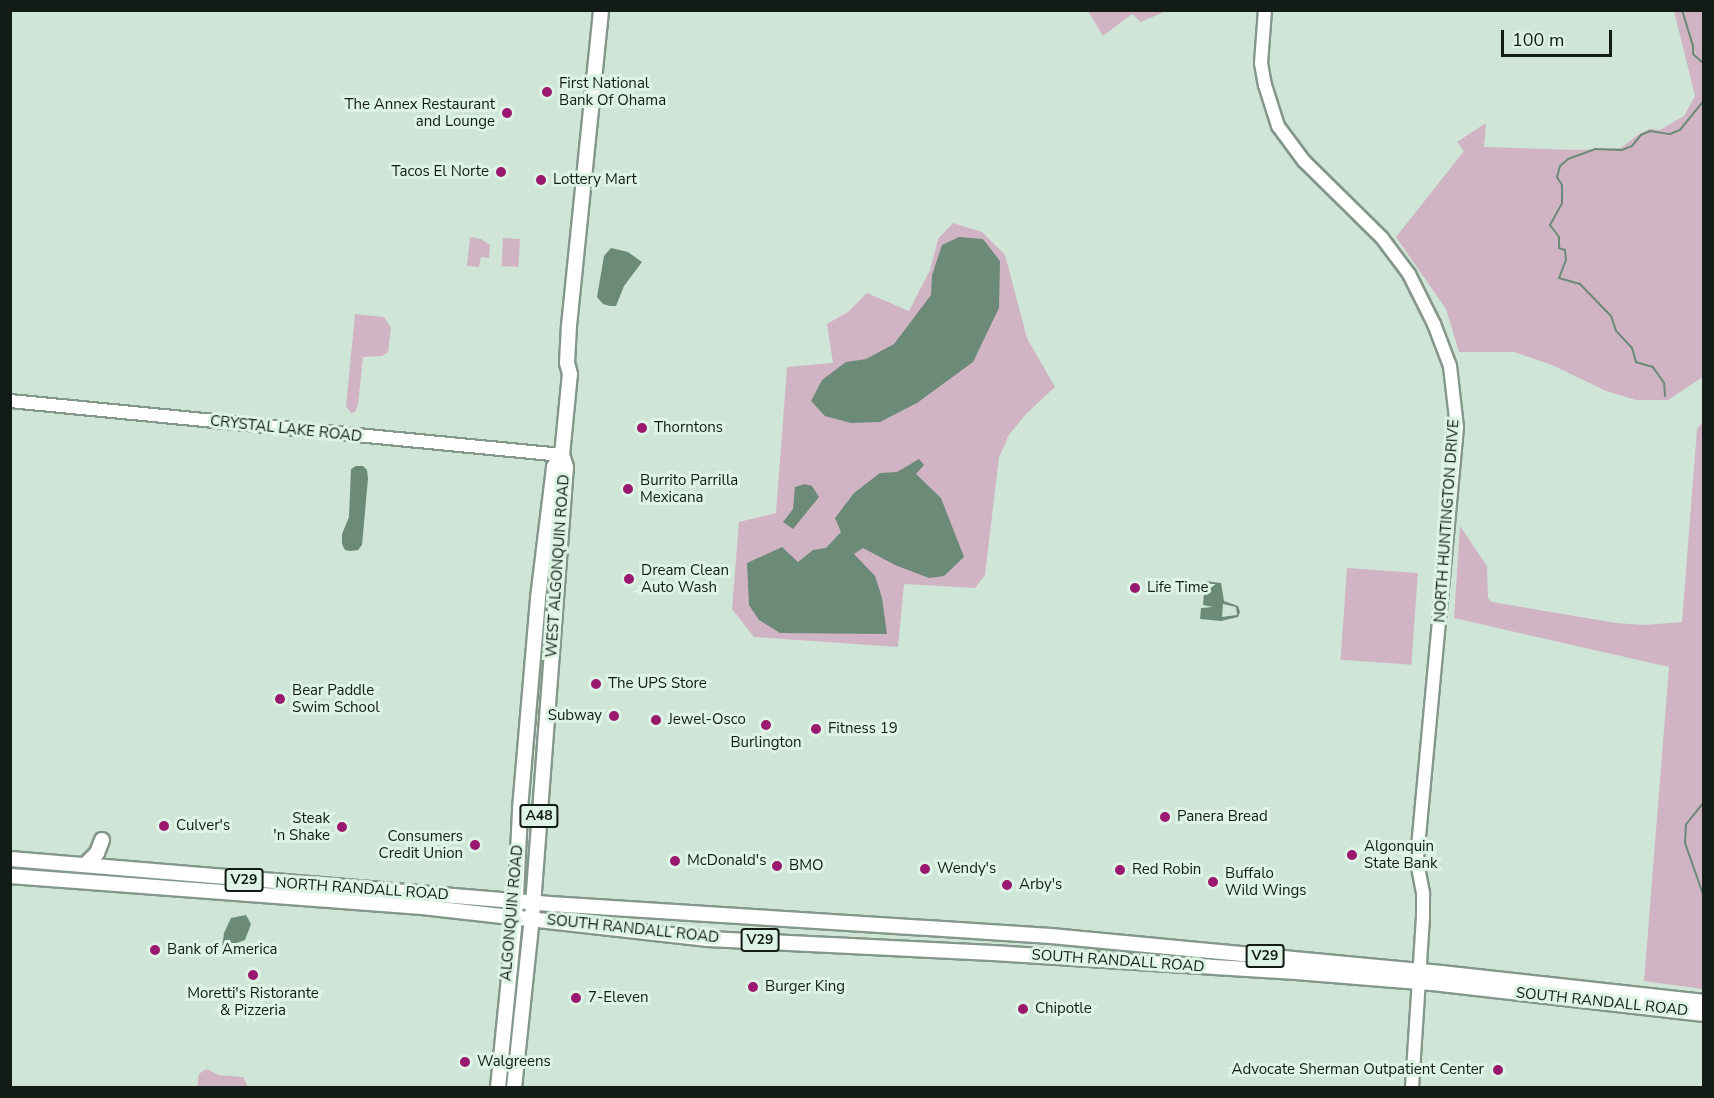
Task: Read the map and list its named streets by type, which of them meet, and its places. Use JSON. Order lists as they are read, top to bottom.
{
  "streets": {
    "main road": [
      "WEST ALGONQUIN ROAD",
      "A48",
      "V29",
      "NORTH RANDALL ROAD",
      "ALGONQUIN ROAD",
      "SOUTH RANDALL ROAD"
    ],
    "street": ["CRYSTAL LAKE ROAD", "NORTH HUNTINGTON DRIVE"]
  },
  "crossings": [
    ["CRYSTAL LAKE ROAD", "WEST ALGONQUIN ROAD"],
    ["CRYSTAL LAKE ROAD", "ALGONQUIN ROAD"],
    ["NORTH HUNTINGTON DRIVE", "SOUTH RANDALL ROAD"],
    ["WEST ALGONQUIN ROAD", "NORTH RANDALL ROAD"],
    ["WEST ALGONQUIN ROAD", "ALGONQUIN ROAD"],
    ["WEST ALGONQUIN ROAD", "SOUTH RANDALL ROAD"],
    ["NORTH RANDALL ROAD", "ALGONQUIN ROAD"],
    ["NORTH RANDALL ROAD", "SOUTH RANDALL ROAD"]
  ],
  "places": [
    "First National Bank Of Ohama",
    "The Annex Restaurant and Lounge",
    "Tacos El Norte",
    "Lottery Mart",
    "Thorntons",
    "Burrito Parrilla Mexicana",
    "Dream Clean Auto Wash",
    "Life Time",
    "The UPS Store",
    "Bear Paddle Swim School",
    "Subway",
    "Jewel-Osco",
    "Burlington",
    "Fitness 19",
    "Panera Bread",
    "Culver's",
    "Steak 'n Shake",
    "Consumers Credit Union",
    "Algonquin State Bank",
    "McDonald's",
    "BMO",
    "Wendy's",
    "Red Robin",
    "Buffalo Wild Wings",
    "Arby's",
    "Bank of America",
    "Moretti's Ristorante & Pizzeria",
    "Burger King",
    "7-Eleven",
    "Chipotle",
    "Walgreens",
    "Advocate Sherman Outpatient Center"
  ],
  "scale_bar": "100 m"
}
